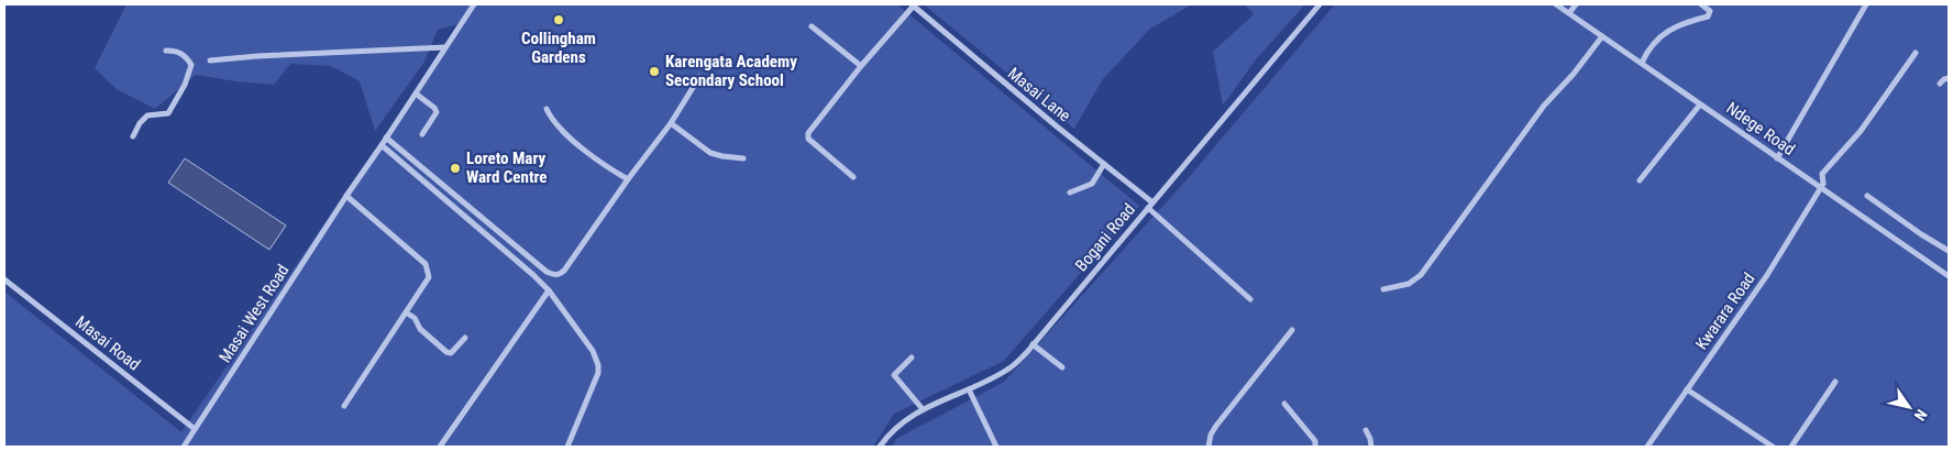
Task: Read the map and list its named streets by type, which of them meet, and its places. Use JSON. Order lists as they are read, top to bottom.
{
  "streets": {
    "street": [
      "Masai Lane",
      "Ndege Road",
      "Bogani Road",
      "Kwarara Road",
      "Masai West Road",
      "Masai Road"
    ]
  },
  "crossings": [
    ["Masai Lane", "Bogani Road"],
    ["Ndege Road", "Kwarara Road"],
    ["Masai West Road", "Masai Road"]
  ],
  "places": ["Collingham Gardens", "Karengata Academy Secondary School", "Loreto Mary Ward Centre"],
  "north": "bottom right"
}
